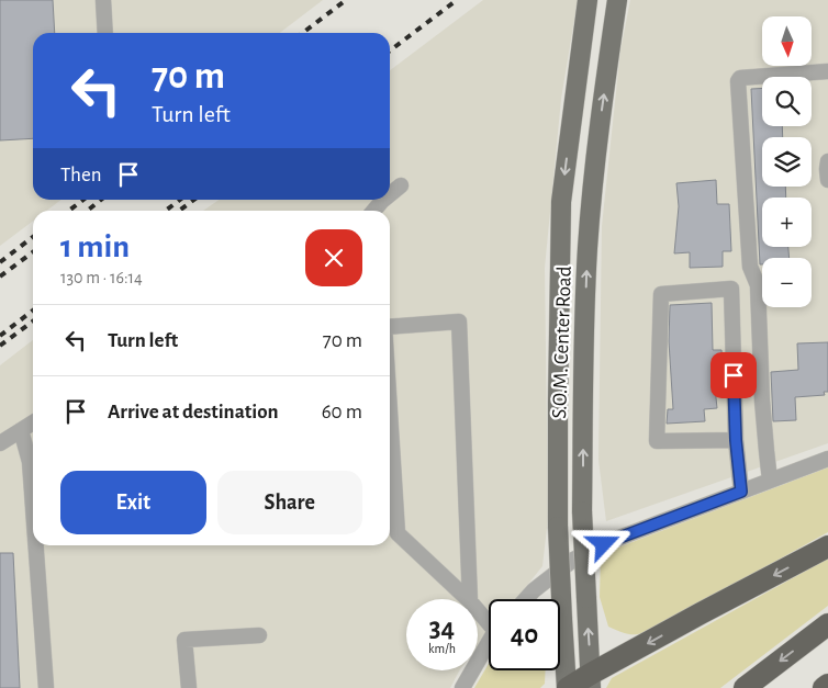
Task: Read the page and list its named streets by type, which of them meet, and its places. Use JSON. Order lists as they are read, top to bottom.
{
  "streets": {
    "main road": ["S.O.M. Center Road"]
  },
  "north": "bottom",
  "page": {
    "map_buttons": ["+", "−"],
    "turn": ["70 m", "Turn left"],
    "then": "Then",
    "heading": ["1 min", "130 m · 16:14"],
    "list": [
      {
        "name": "Turn left",
        "value": "70 m"
      },
      {
        "name": "Arrive at destination",
        "value": "60 m"
      }
    ],
    "buttons": ["Exit", "Share"],
    "speed": "34 km/h",
    "limit": "40"
  }
}
